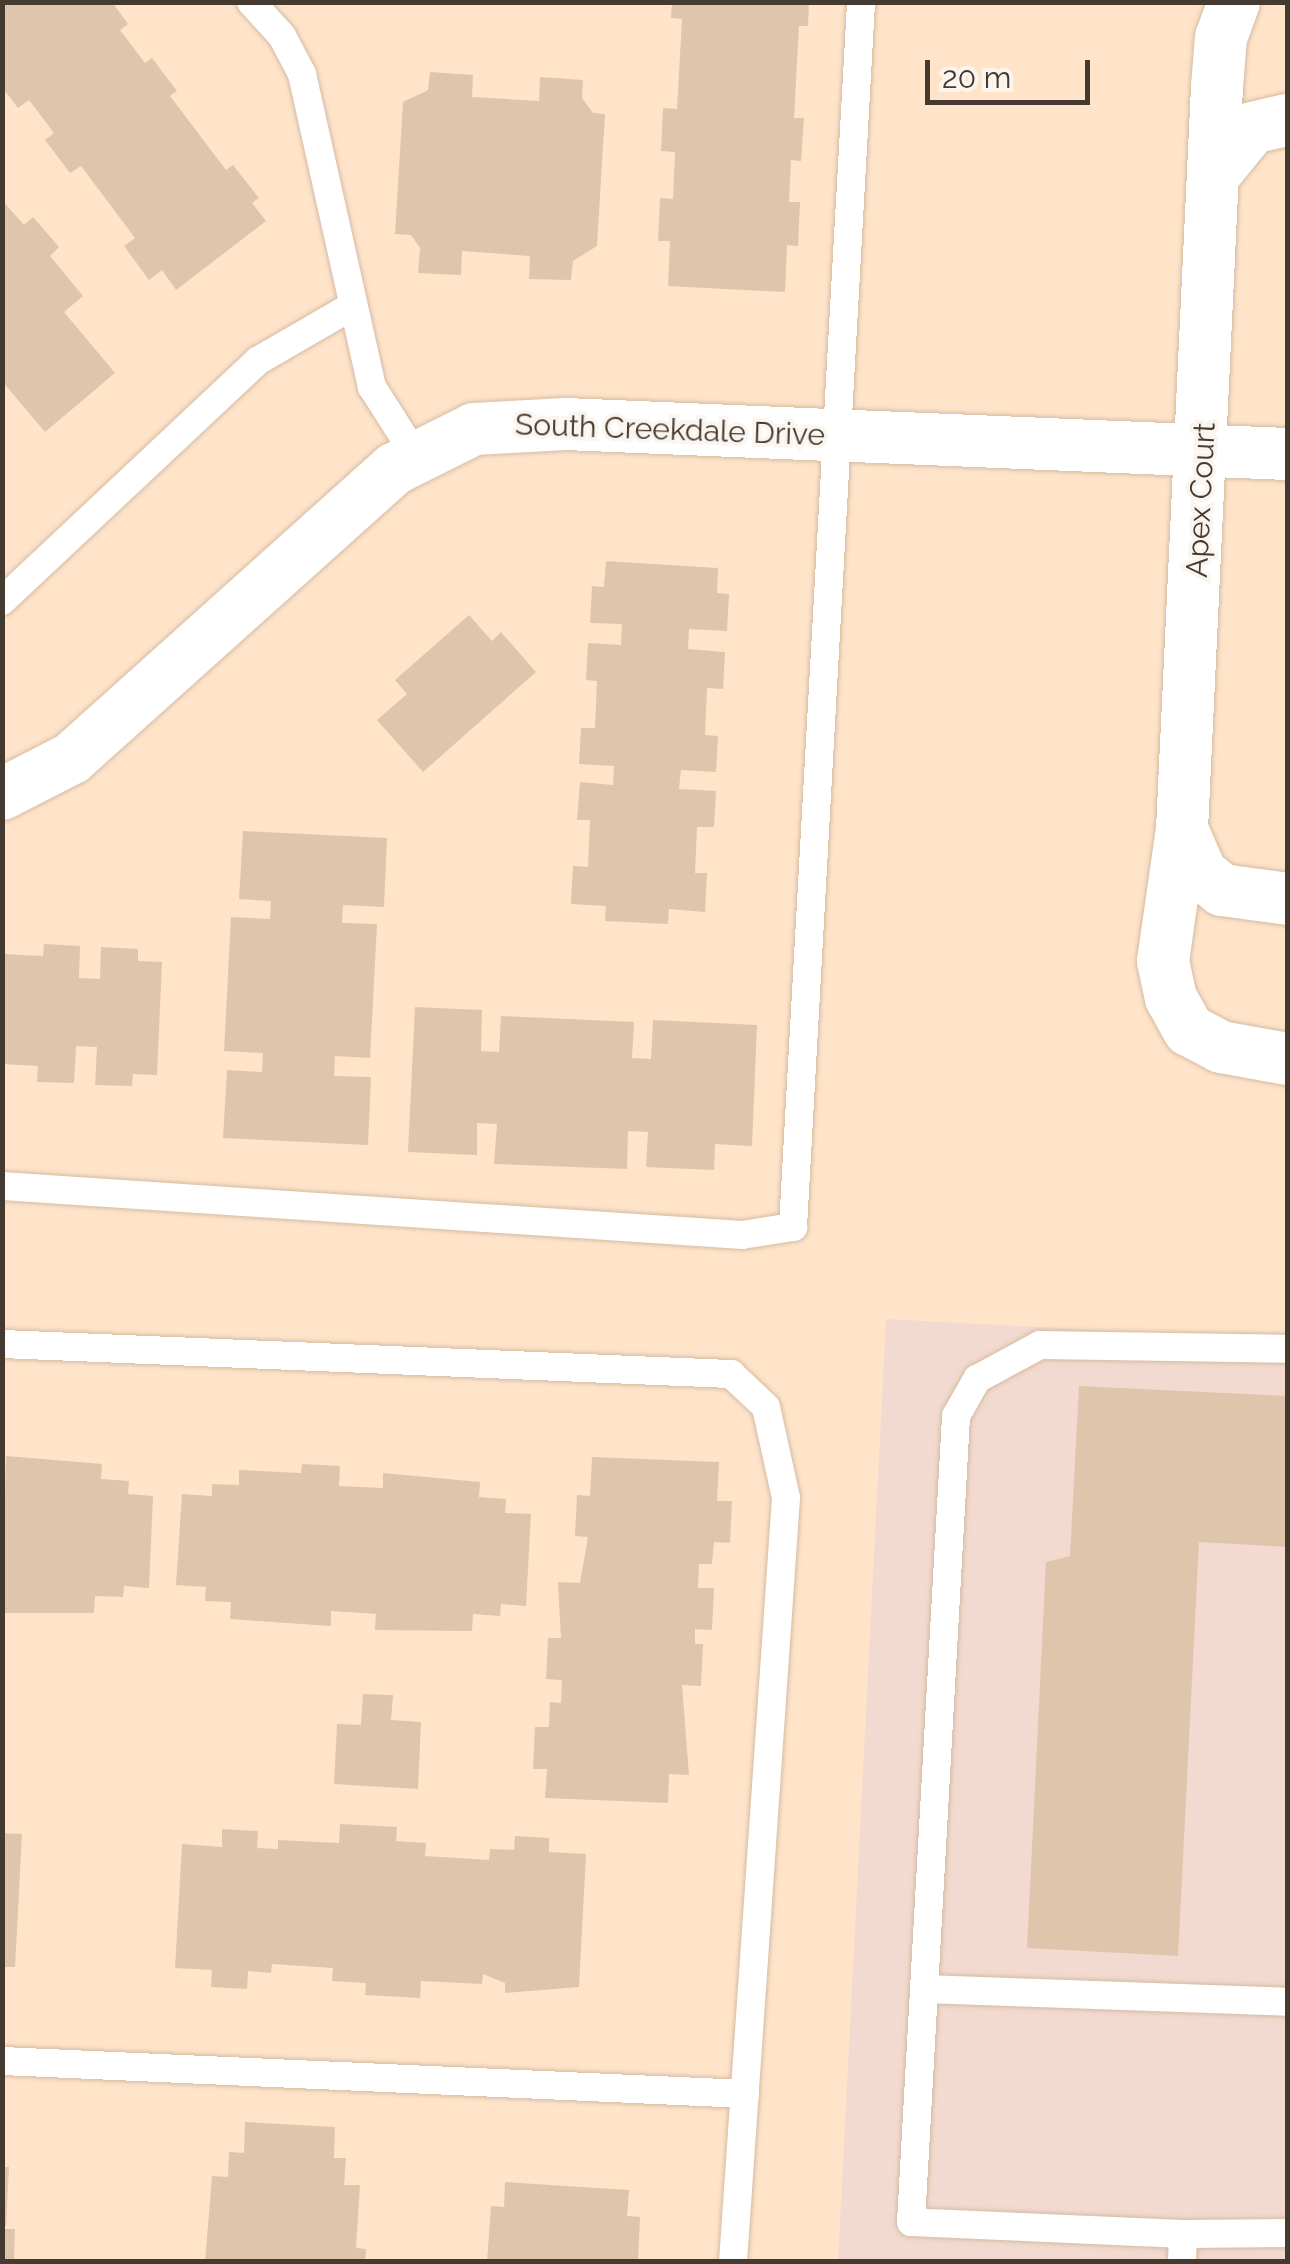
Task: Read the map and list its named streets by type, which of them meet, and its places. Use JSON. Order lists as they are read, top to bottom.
{
  "streets": {
    "street": ["South Creekdale Drive", "Apex Court"]
  },
  "crossings": [
    ["South Creekdale Drive", "Apex Court"]
  ],
  "scale_bar": "20 m"
}
